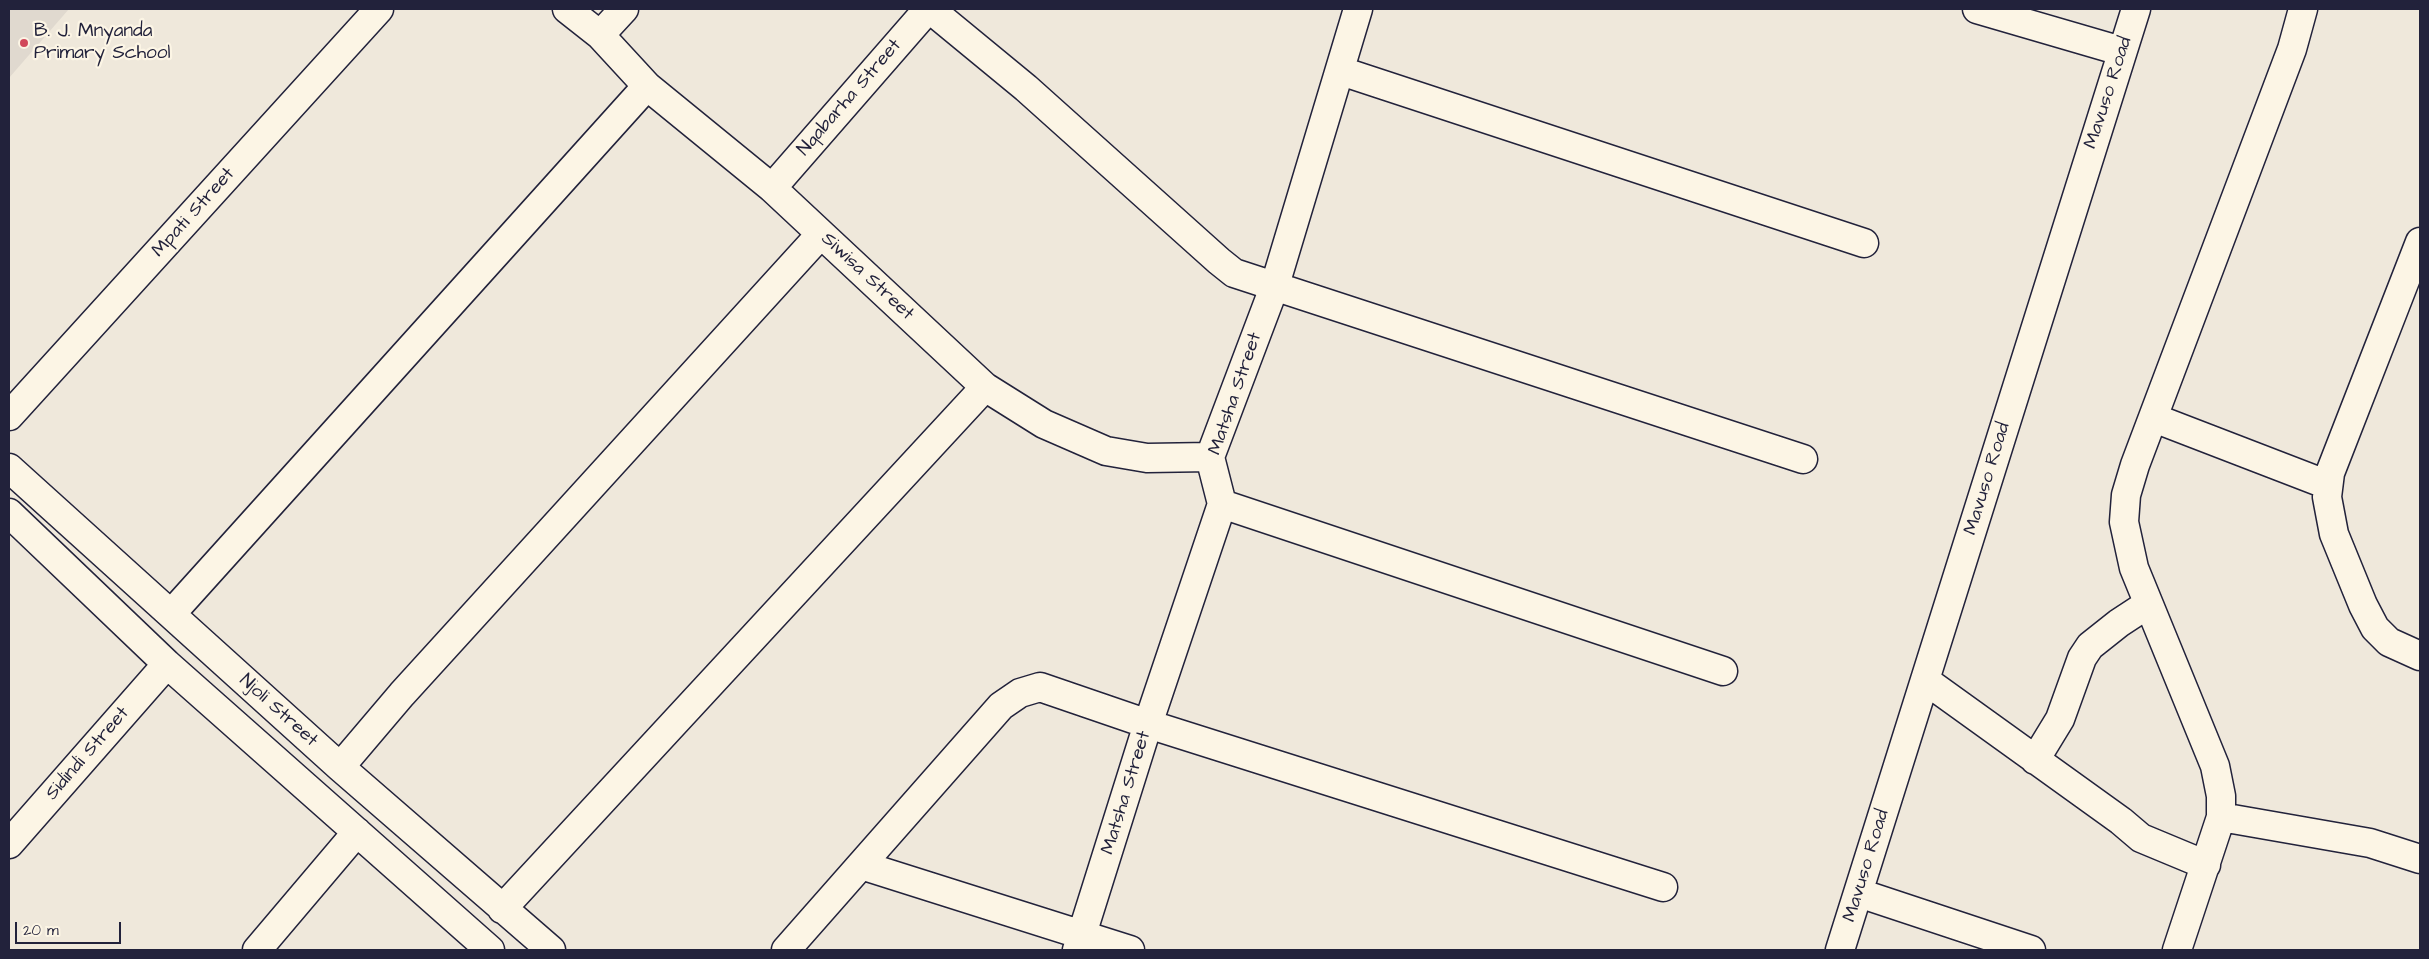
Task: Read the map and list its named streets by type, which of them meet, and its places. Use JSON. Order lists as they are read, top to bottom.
{
  "streets": {
    "street": [
      "Mavuso Road",
      "Nqabarha Street",
      "Mpati Street",
      "Siwisa Street",
      "Matsha Street",
      "Njoli Street",
      "Sidindi Street"
    ]
  },
  "crossings": [
    ["Nqabarha Street", "Siwisa Street"],
    ["Siwisa Street", "Matsha Street"],
    ["Njoli Street", "Sidindi Street"]
  ],
  "places": ["B. J. Mnyanda Primary School"],
  "scale_bar": "20 m"
}
